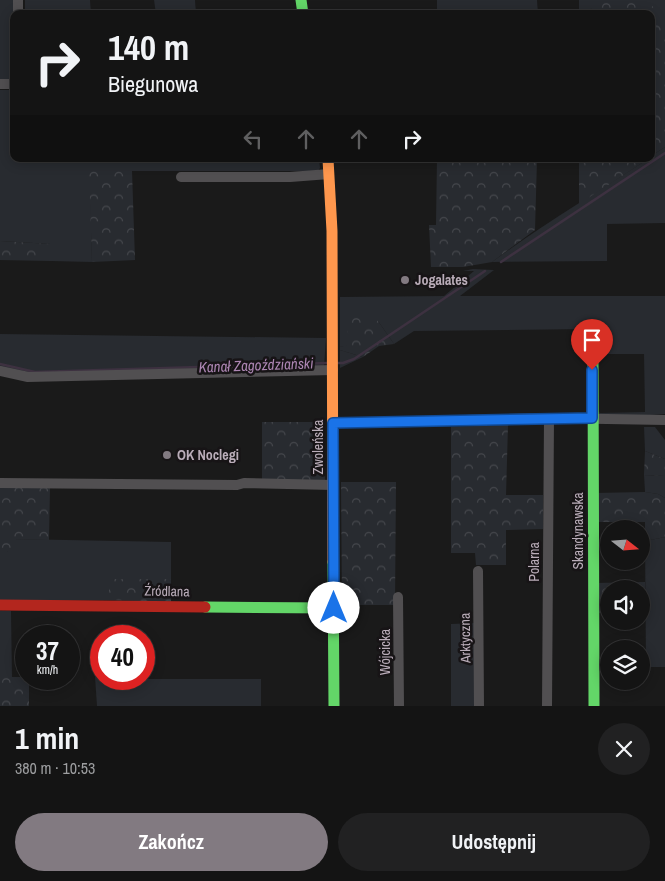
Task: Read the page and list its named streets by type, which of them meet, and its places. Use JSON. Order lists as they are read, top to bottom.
{
  "streets": {
    "street": [
      "Zwoleńska",
      "Skandynawska",
      "Polarna",
      "Źródlana",
      "Arktyczna",
      "Wójcicka"
    ]
  },
  "crossings": [
    ["Zwoleńska", "Źródlana"]
  ],
  "water": ["Kanał Zagoździański"],
  "places": ["Jogalates", "OK Noclegi"],
  "north": "right",
  "page": {
    "turn": ["140 m", "Biegunowa"],
    "speed": "37 km/h",
    "limit": "40",
    "heading": ["1 min", "380 m · 10:53"],
    "buttons": ["Zakończ", "Udostępnij"]
  }
}
